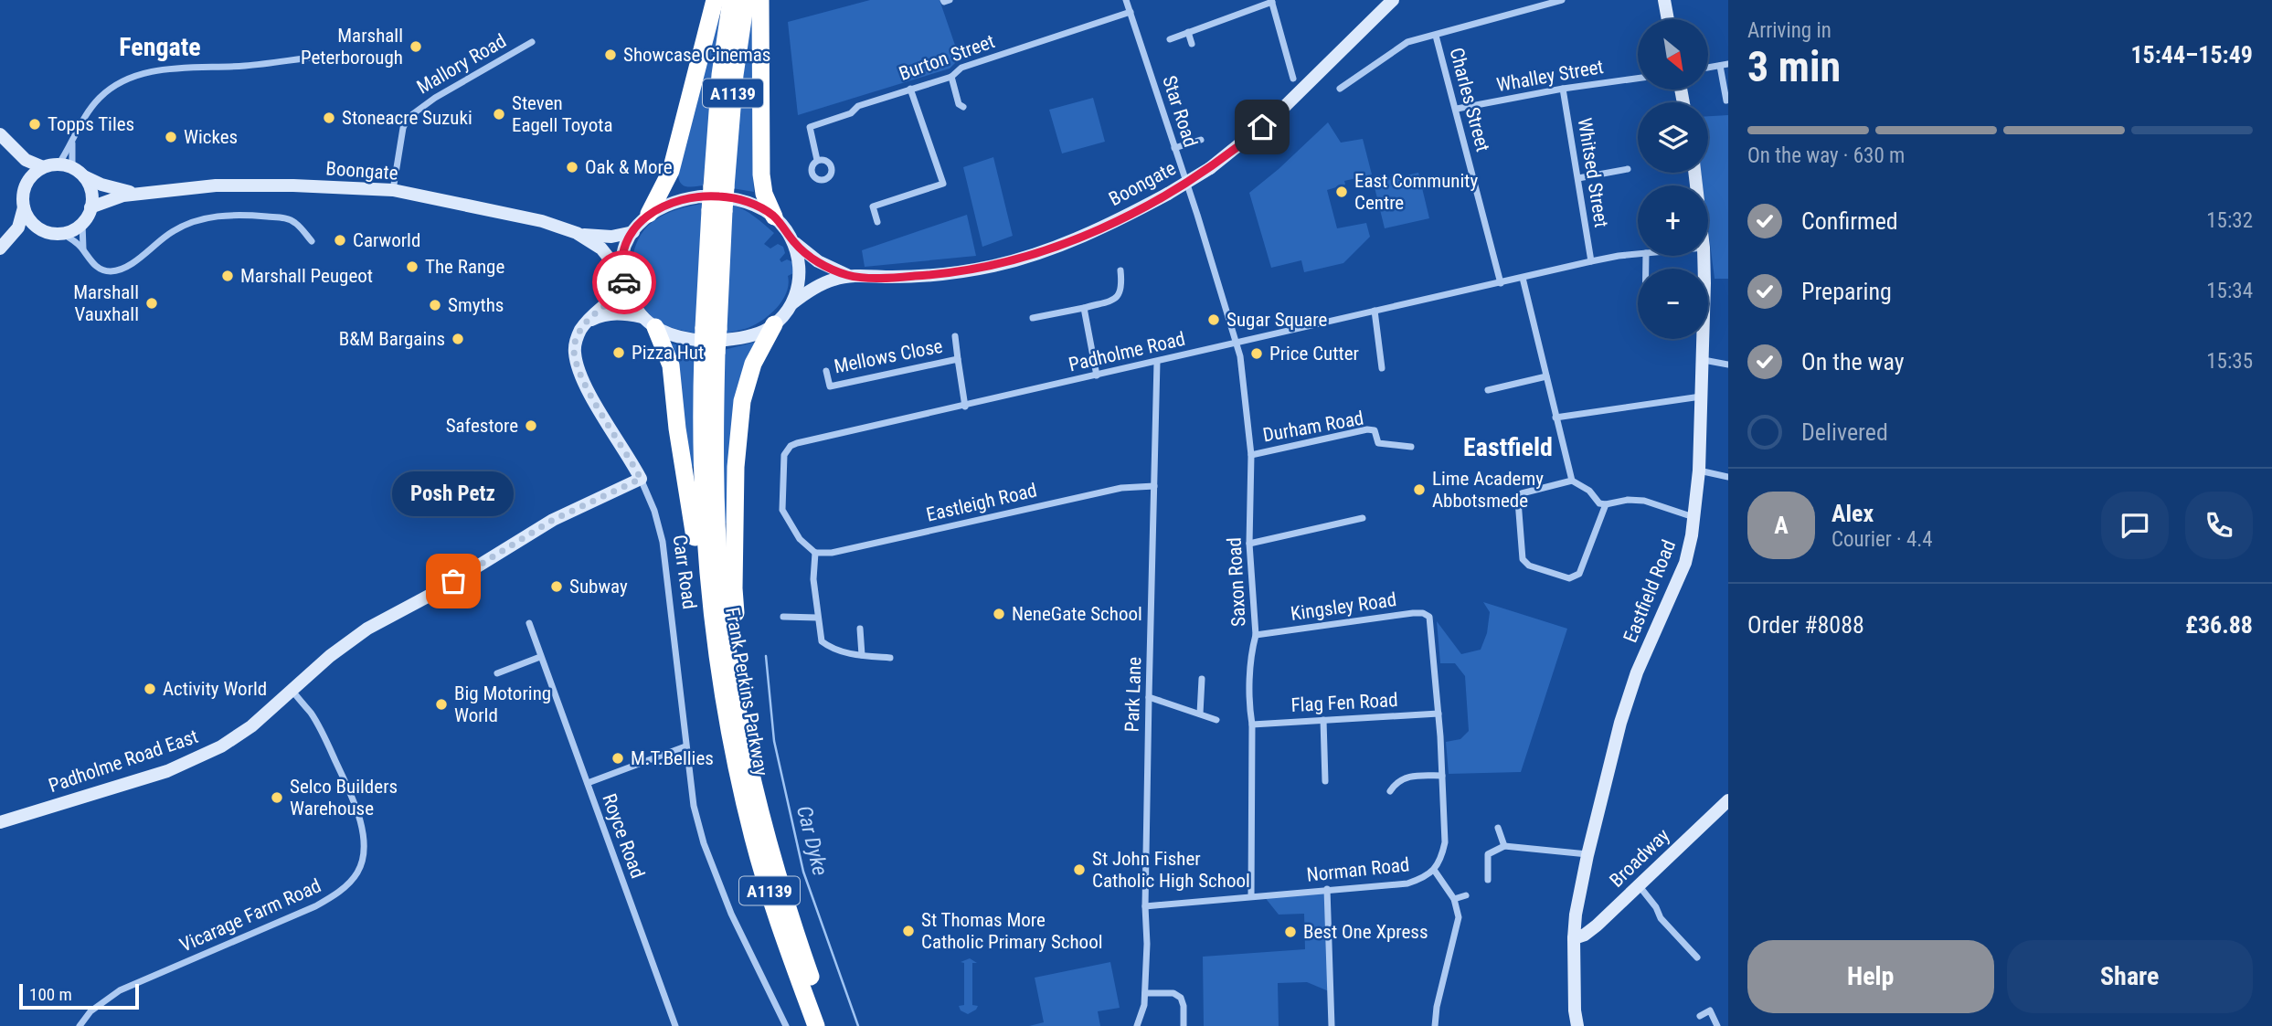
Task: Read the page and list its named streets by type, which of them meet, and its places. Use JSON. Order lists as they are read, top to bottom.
{
  "streets": {
    "highway": ["A1139", "Frank Perkins Parkway"],
    "street": [
      "Burton Street",
      "Mallory Road",
      "Whalley Street",
      "Charles Street",
      "Star Road",
      "Boongate",
      "Whitsed Street",
      "Padholme Road",
      "Mellows Close",
      "Durham Road",
      "Eastleigh Road",
      "Carr Road",
      "Saxon Road",
      "Eastfield Road",
      "Kingsley Road",
      "Park Lane",
      "Flag Fen Road",
      "Padholme Road East",
      "Royce Road",
      "Broadway",
      "Norman Road",
      "Vicarage Farm Road"
    ]
  },
  "crossings": [
    ["Burton Street", "Star Road"],
    ["Mallory Road", "Boongate"],
    ["Whalley Street", "Charles Street"],
    ["Whalley Street", "Whitsed Street"],
    ["A1139", "Boongate"],
    ["A1139", "Carr Road"],
    ["A1139", "Frank Perkins Parkway"],
    ["Charles Street", "Padholme Road"],
    ["Star Road", "Padholme Road"],
    ["Star Road", "Saxon Road"],
    ["Boongate", "Carr Road"],
    ["Whitsed Street", "Padholme Road"],
    ["Padholme Road", "Mellows Close"],
    ["Padholme Road", "Eastleigh Road"],
    ["Padholme Road", "Saxon Road"],
    ["Padholme Road", "Park Lane"],
    ["Durham Road", "Saxon Road"],
    ["Eastleigh Road", "Park Lane"],
    ["Carr Road", "Padholme Road East"],
    ["Saxon Road", "Kingsley Road"],
    ["Saxon Road", "Flag Fen Road"],
    ["Saxon Road", "Norman Road"],
    ["Eastfield Road", "Broadway"],
    ["Kingsley Road", "Norman Road"],
    ["Park Lane", "Norman Road"],
    ["Flag Fen Road", "Norman Road"],
    ["Padholme Road East", "Vicarage Farm Road"]
  ],
  "districts": ["Fengate", "Eastfield"],
  "water": ["Car Dyke"],
  "places": [
    "Marshall Peterborough",
    "Showcase Cinemas",
    "Steven Eagell Toyota",
    "Stoneacre Suzuki",
    "Topps Tiles",
    "Wickes",
    "Oak & More",
    "East Community Centre",
    "Carworld",
    "The Range",
    "Marshall Peugeot",
    "Marshall Vauxhall",
    "Smyths",
    "Sugar Square",
    "B&M Bargains",
    "Pizza Hut",
    "Price Cutter",
    "Safestore",
    "Lime Academy Abbotsmede",
    "Posh Petz",
    "Subway",
    "NeneGate School",
    "Activity World",
    "Big Motoring World",
    "M.T.Bellies",
    "Selco Builders Warehouse",
    "St John Fisher Catholic High School",
    "St Thomas More Catholic Primary School",
    "Best One Xpress"
  ],
  "scale_bar": "100 m",
  "north": "bottom right",
  "page": {
    "heading": ["3 min", "Arriving in", "15:44–15:49"],
    "panel": [
      "Alex",
      "Courier · 4.4",
      "Order #8088",
      "£36.88"
    ],
    "map_buttons": ["+", "−"],
    "bar": "On the way · 630 m",
    "list": [
      ["Confirmed", "15:32"],
      ["Preparing", "15:34"],
      ["On the way", "15:35"],
      "Delivered"
    ],
    "bubble": "Posh Petz",
    "round": "A",
    "buttons": ["Help", "Share"],
    "scale": "100 m"
  }
}
